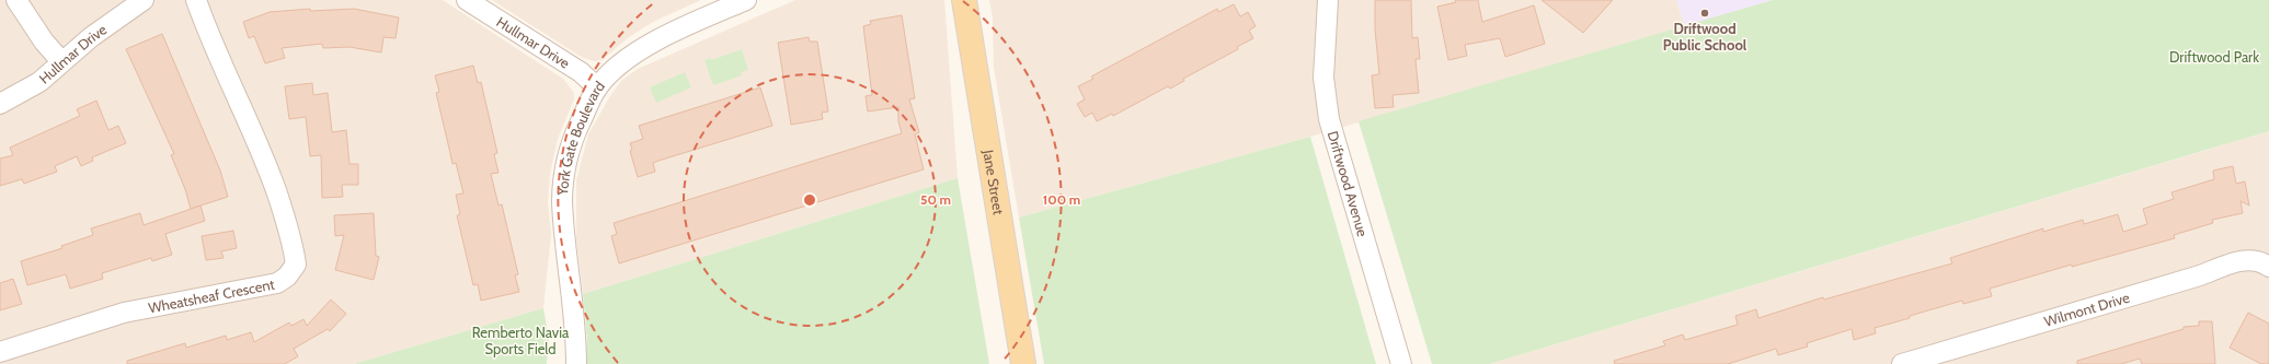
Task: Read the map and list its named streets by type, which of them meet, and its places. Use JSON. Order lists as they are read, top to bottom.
{
  "streets": {
    "main road": ["Jane Street"],
    "street": [
      "Hullmar Drive",
      "York Gate Boulevard",
      "Driftwood Avenue",
      "Wheatsheaf Crescent",
      "Wilmont Drive"
    ]
  },
  "crossings": [
    ["Hullmar Drive", "York Gate Boulevard"]
  ],
  "parks": ["Driftwood Park", "Remberto Navia Sports Field"],
  "places": ["Driftwood Public School"],
  "rings": ["50 m", "100 m"]
}
